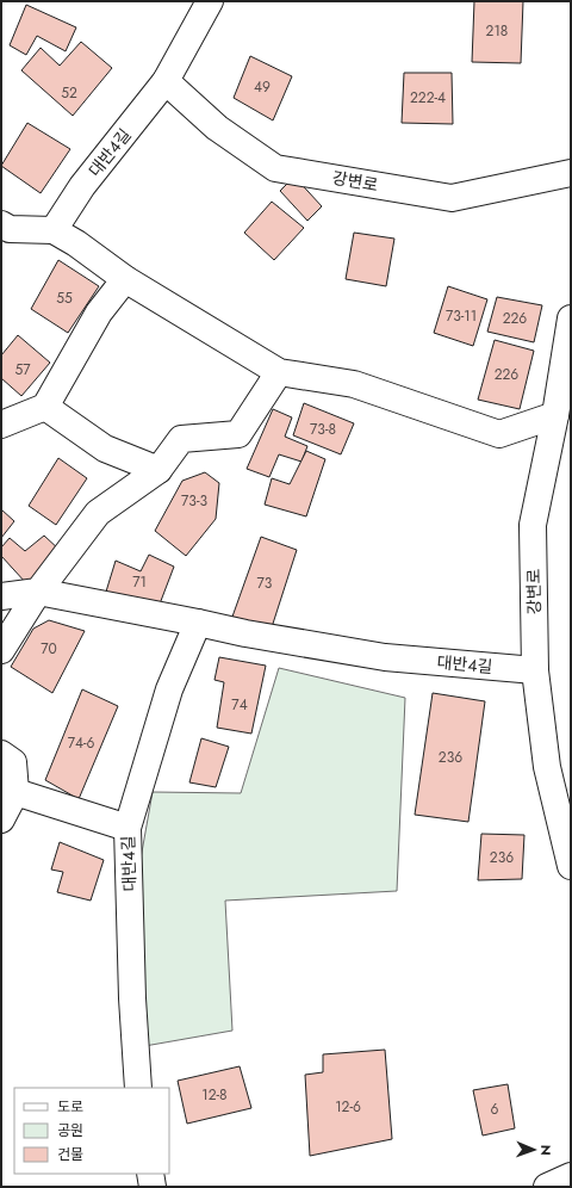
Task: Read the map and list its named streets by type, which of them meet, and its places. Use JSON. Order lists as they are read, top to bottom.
{
  "streets": {
    "street": ["대반4길", "강변로"]
  },
  "crossings": [
    ["대반4길", "강변로"]
  ],
  "house_numbers": [
    "218",
    "49",
    "52",
    "222-4",
    "55",
    "73-11",
    "226",
    "57",
    "226",
    "73-8",
    "73-3",
    "71",
    "73",
    "70",
    "74",
    "74-6",
    "236",
    "236",
    "12-8",
    "12-6",
    "6"
  ],
  "legend": ["도로", "공원", "건물"],
  "north": "right"
}
